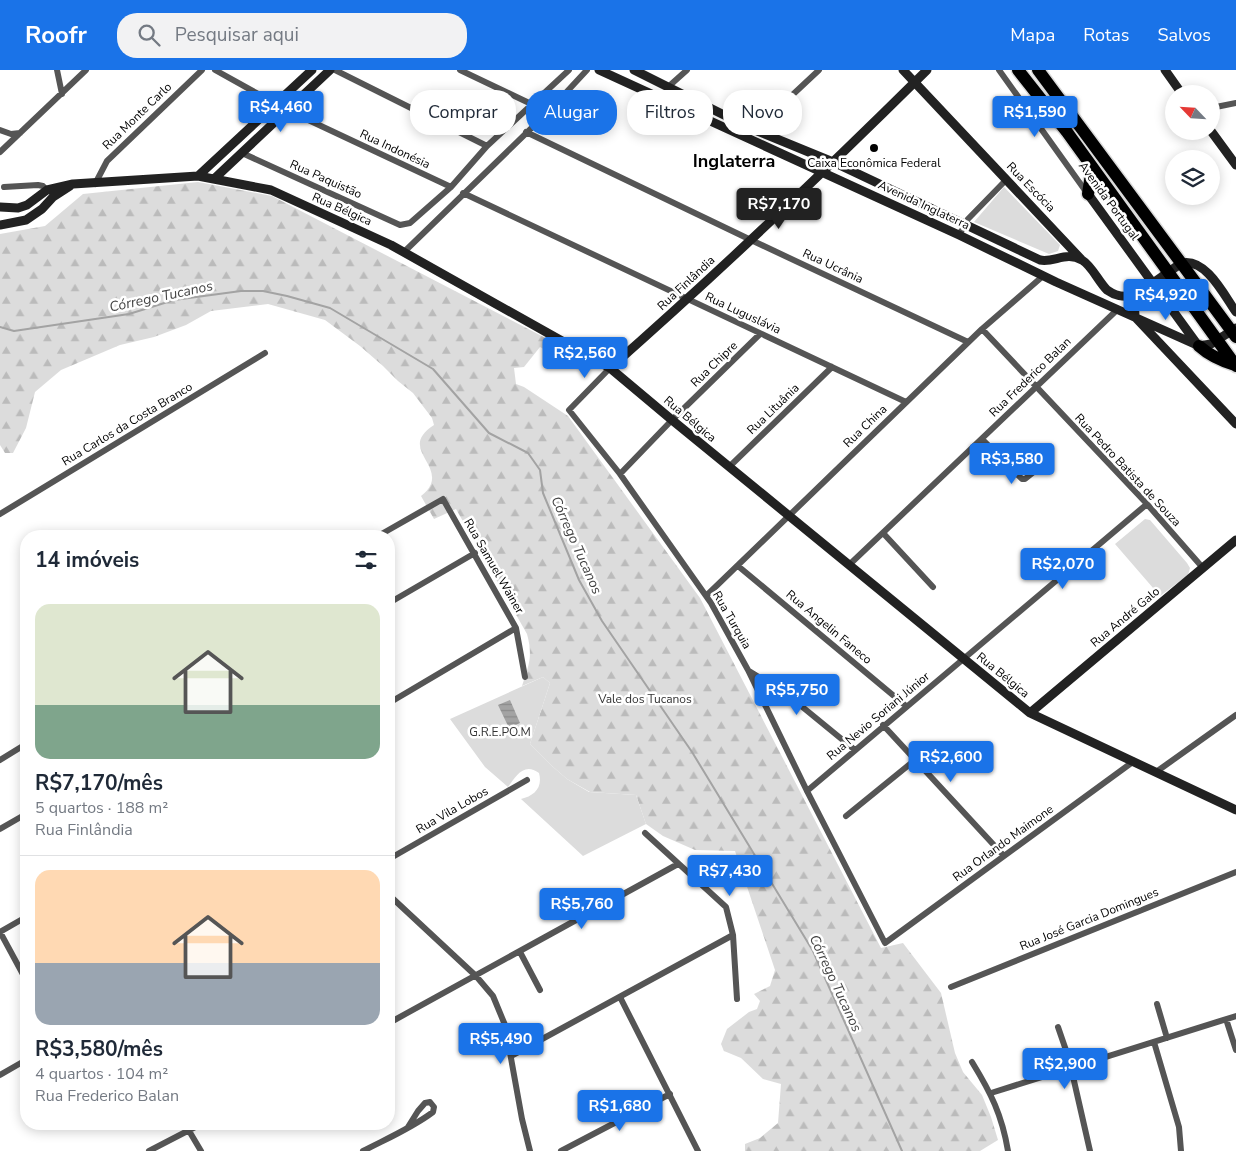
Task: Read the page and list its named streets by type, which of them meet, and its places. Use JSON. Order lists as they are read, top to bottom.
{
  "streets": {
    "street": [
      "Rua Monte Carlo",
      "Rua Indonésia",
      "Rua Paquistão",
      "Rua Escócia",
      "Avenida Portugal",
      "Avenida Inglaterra",
      "Rua Bélgica",
      "Rua Ucrânia",
      "Rua Finlândia",
      "Rua Luguslávia",
      "Rua Chipre",
      "Rua Frederico Balan",
      "Rua Lituânia",
      "Rua Carlos da Costa Branco",
      "Rua China",
      "Rua Pedro Batista de Souza",
      "Rua Samuel Wainer",
      "Rua André Galo",
      "Rua Turquia",
      "Rua Angelin Faneco",
      "Rua Nevio Soriani Júnior",
      "Rua Vila Lobos",
      "Rua Orlando Maimone",
      "Rua José Garcia Domingues"
    ]
  },
  "crossings": [
    ["Rua Monte Carlo", "Rua Bélgica"],
    ["Rua Indonésia", "Rua Paquistão"],
    ["Rua Escócia", "Rua Finlândia"],
    ["Avenida Portugal", "Avenida Inglaterra"],
    ["Avenida Inglaterra", "Rua Finlândia"],
    ["Avenida Inglaterra", "Rua Frederico Balan"],
    ["Avenida Inglaterra", "Rua China"],
    ["Rua Bélgica", "Rua Finlândia"],
    ["Rua Bélgica", "Rua Chipre"],
    ["Rua Bélgica", "Rua Frederico Balan"],
    ["Rua Bélgica", "Rua Lituânia"],
    ["Rua Bélgica", "Rua China"],
    ["Rua Bélgica", "Rua André Galo"],
    ["Rua Bélgica", "Rua Nevio Soriani Júnior"],
    ["Rua Bélgica", "Rua Orlando Maimone"],
    ["Rua Ucrânia", "Rua Finlândia"],
    ["Rua Ucrânia", "Rua China"],
    ["Rua Finlândia", "Rua Luguslávia"],
    ["Rua Finlândia", "Rua Turquia"],
    ["Rua Luguslávia", "Rua Chipre"],
    ["Rua Luguslávia", "Rua Lituânia"],
    ["Rua Luguslávia", "Rua China"],
    ["Rua Chipre", "Rua Turquia"],
    ["Rua Frederico Balan", "Rua Pedro Batista de Souza"],
    ["Rua China", "Rua Pedro Batista de Souza"],
    ["Rua China", "Rua Turquia"],
    ["Rua China", "Rua Angelin Faneco"],
    ["Rua Pedro Batista de Souza", "Rua André Galo"],
    ["Rua Pedro Batista de Souza", "Rua Nevio Soriani Júnior"],
    ["Rua Turquia", "Rua Nevio Soriani Júnior"],
    ["Rua Turquia", "Rua Orlando Maimone"],
    ["Rua Angelin Faneco", "Rua Nevio Soriani Júnior"]
  ],
  "districts": ["Inglaterra"],
  "water": ["Córrego Tucanos"],
  "parks": ["Vale dos Tucanos", "G.R.E.PO.M"],
  "places": ["Caixa Econômica Federal"],
  "north": "top left",
  "page": {
    "header": "Roofr",
    "search": "Pesquisar aqui",
    "nav": ["Mapa", "Rotas", "Salvos"],
    "chip": [
      "Comprar",
      "Alugar",
      "Filtros",
      "Novo"
    ],
    "price": [
      "R$4,460",
      "R$1,590",
      "R$7,170",
      "R$4,920",
      "R$2,560",
      "R$3,580",
      "R$2,070",
      "R$5,750",
      "R$2,600",
      "R$7,430",
      "R$5,760",
      "R$5,490",
      "R$2,900",
      "R$1,680"
    ],
    "heading": "14 imóveis",
    "list": [
      {
        "name": "R$7,170/mês",
        "note": "5 quartos · 188 m² · Rua Finlândia"
      },
      {
        "name": "R$3,580/mês",
        "note": "4 quartos · 104 m² · Rua Frederico Balan"
      }
    ]
  }
}
